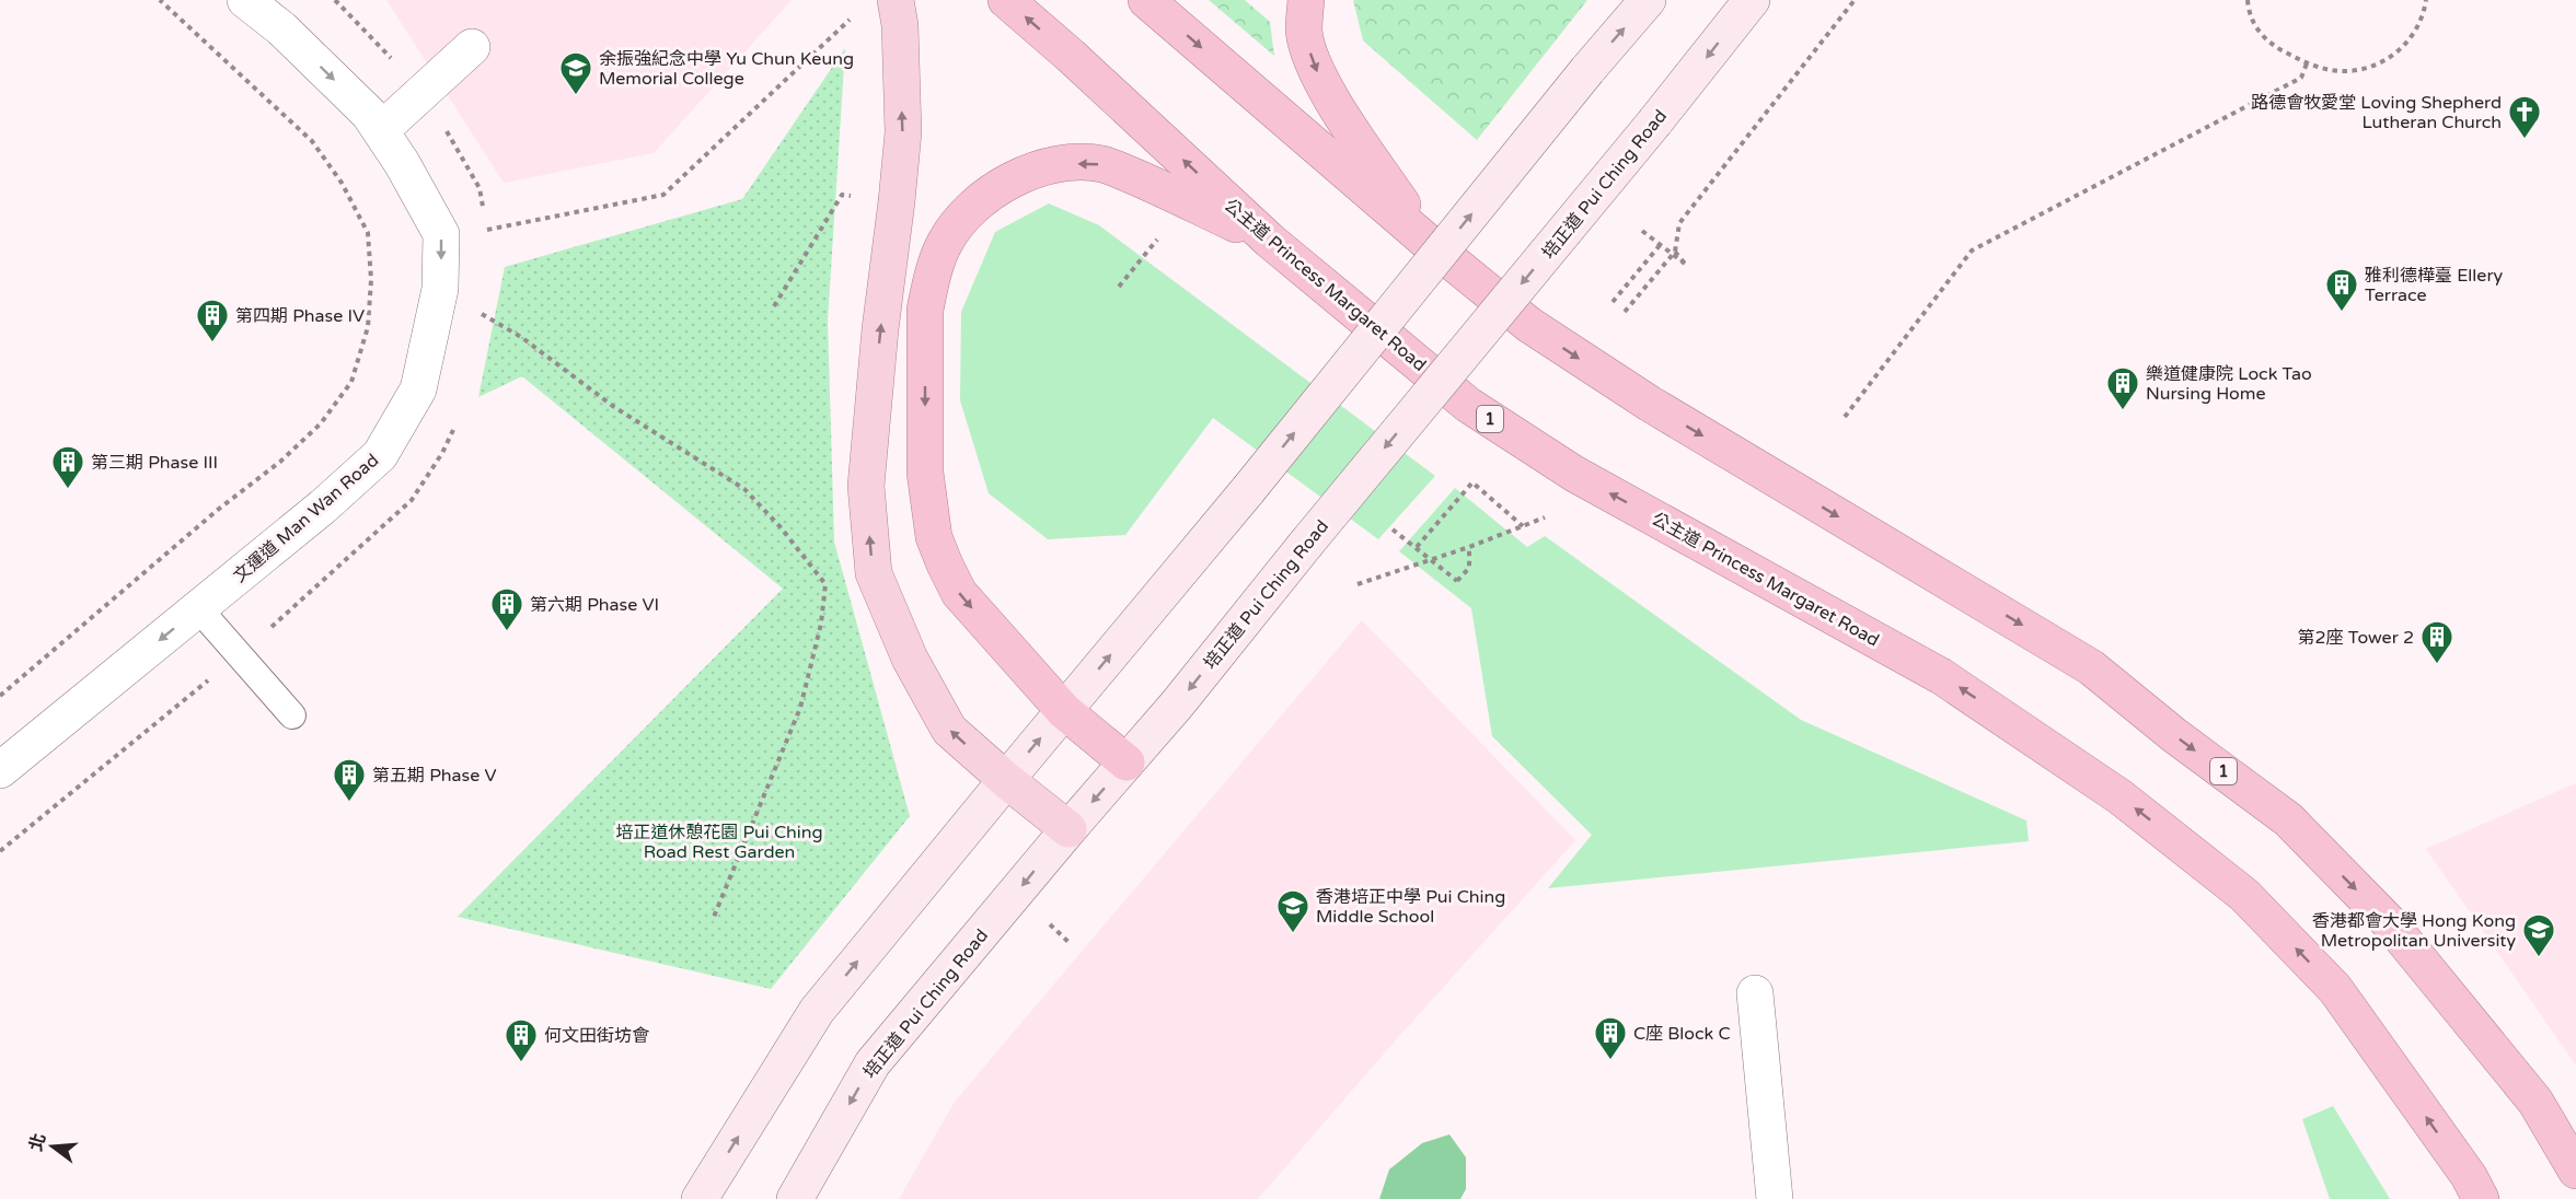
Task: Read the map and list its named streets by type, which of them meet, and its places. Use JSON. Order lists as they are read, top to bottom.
{
  "streets": {
    "highway": ["公主道 Princess Margaret Road", "1"],
    "main road": ["培正道 Pui Ching Road"],
    "street": ["文運道 Man Wan Road"]
  },
  "parks": ["培正道休憩花園 Pui Ching Road Rest Garden"],
  "places": {
    "school or university": ["余振強紀念中學 Yu Chun Keung Memorial College", "香港培正中學 Pui Ching Middle School", "香港都會大學 Hong Kong Metropolitan University"],
    "church": ["路德會牧愛堂 Loving Shepherd Lutheran Church"],
    "building": [
      "雅利德樺臺 Ellery Terrace",
      "第四期 Phase IV",
      "樂道健康院 Lock Tao Nursing Home",
      "第三期 Phase III",
      "第六期 Phase VI",
      "第2座 Tower 2",
      "第五期 Phase V",
      "C座 Block C",
      "何文田街坊會"
    ]
  },
  "north": "left"
}
